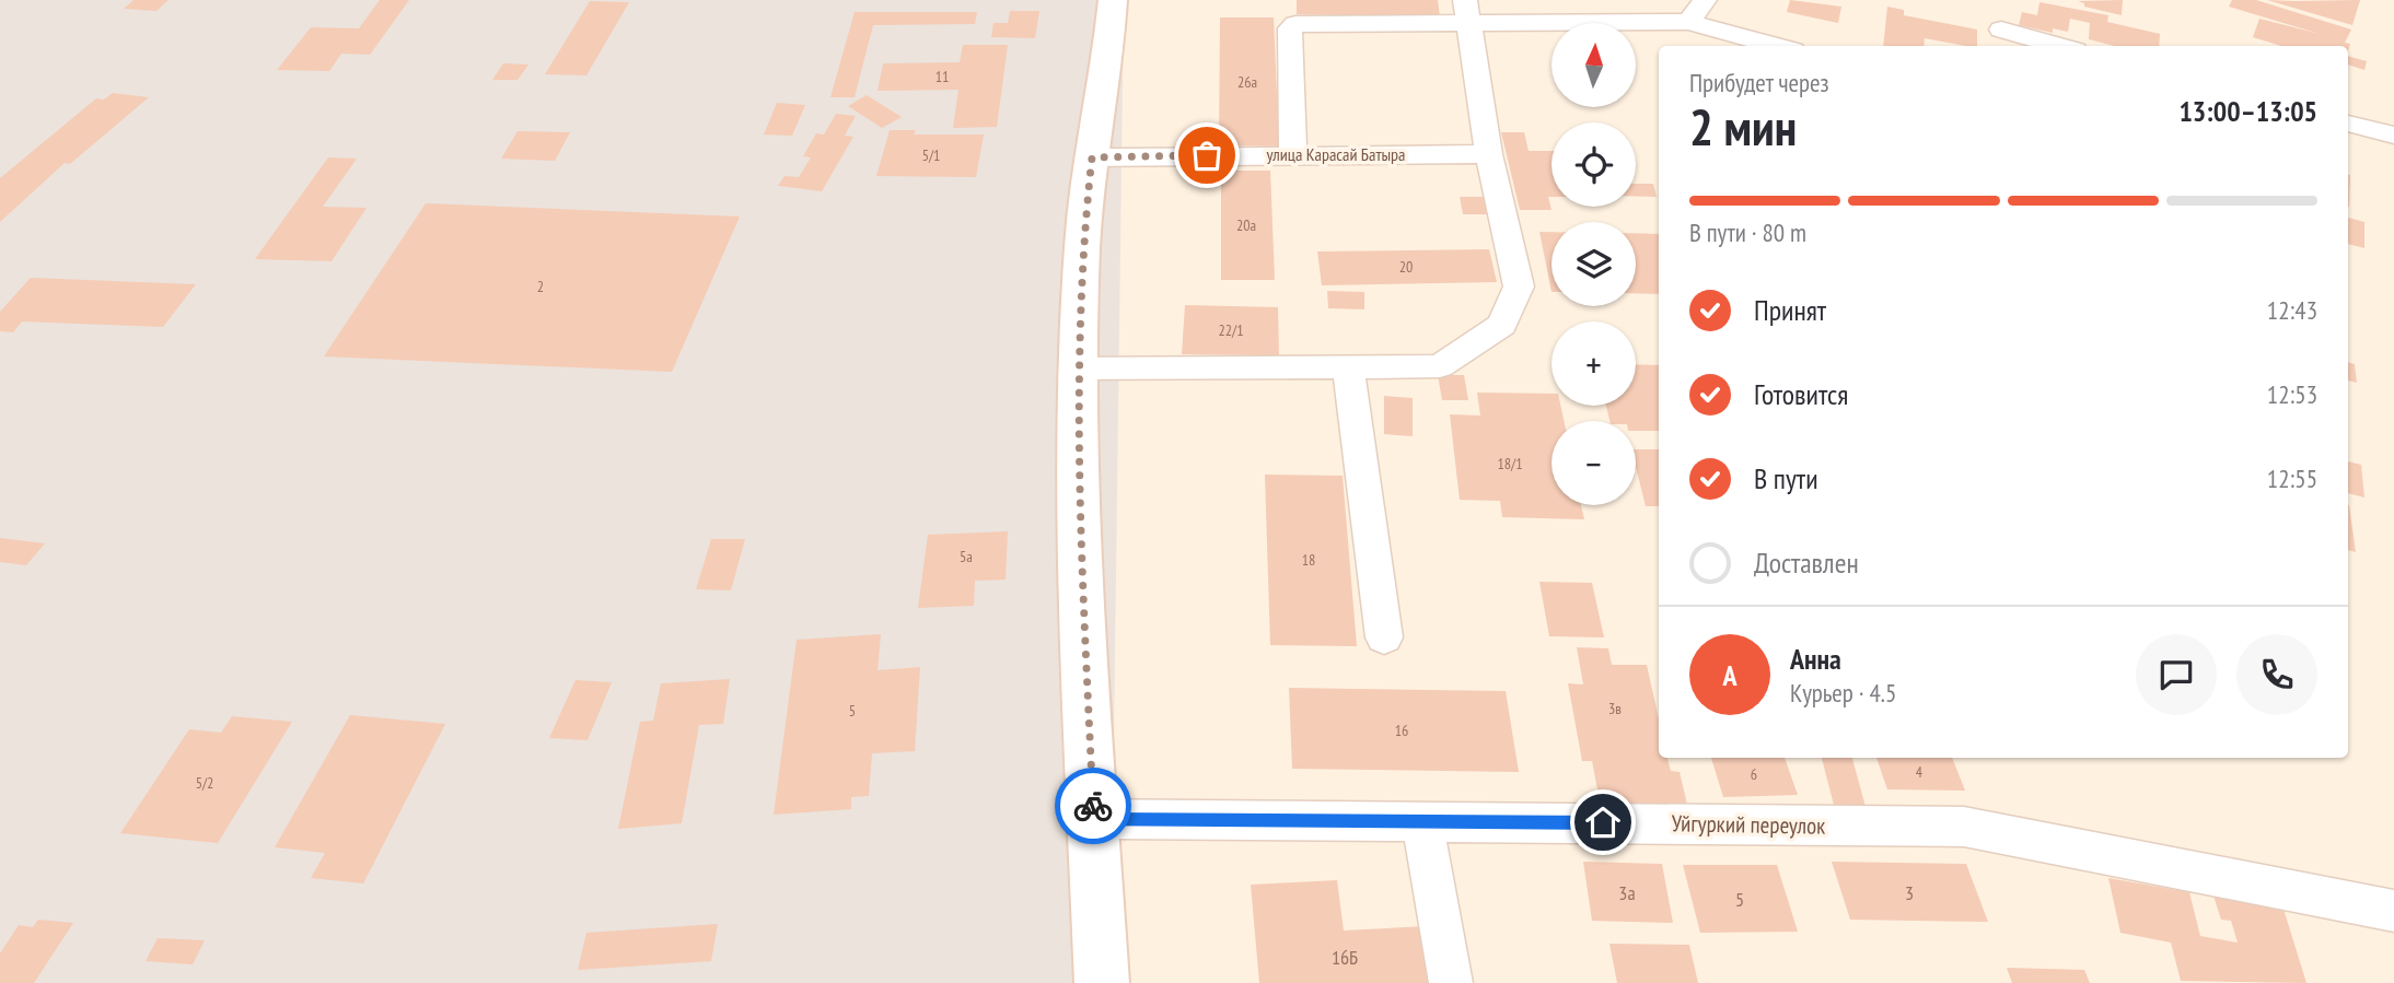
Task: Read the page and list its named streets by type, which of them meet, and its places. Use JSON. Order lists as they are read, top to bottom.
{
  "streets": {
    "street": ["улица Карасай Батыра", "Уйгуркий переулок"]
  },
  "house_numbers": [
    "11",
    "26а",
    "5/1",
    "20а",
    "20",
    "2",
    "22/1",
    "18/1",
    "5а",
    "18",
    "3в",
    "5",
    "16",
    "4",
    "6",
    "5/2",
    "3а",
    "3",
    "5",
    "16Б"
  ],
  "north": "top",
  "page": {
    "map_buttons": ["+", "−"],
    "heading": ["2 мин", "Прибудет через", "13:00–13:05"],
    "panel": ["Анна", "Курьер · 4.5"],
    "bar": "В пути · 80 m",
    "list": [
      ["Принят", "12:43"],
      ["Готовится", "12:53"],
      ["В пути", "12:55"],
      "Доставлен"
    ],
    "round": "А"
  }
}
